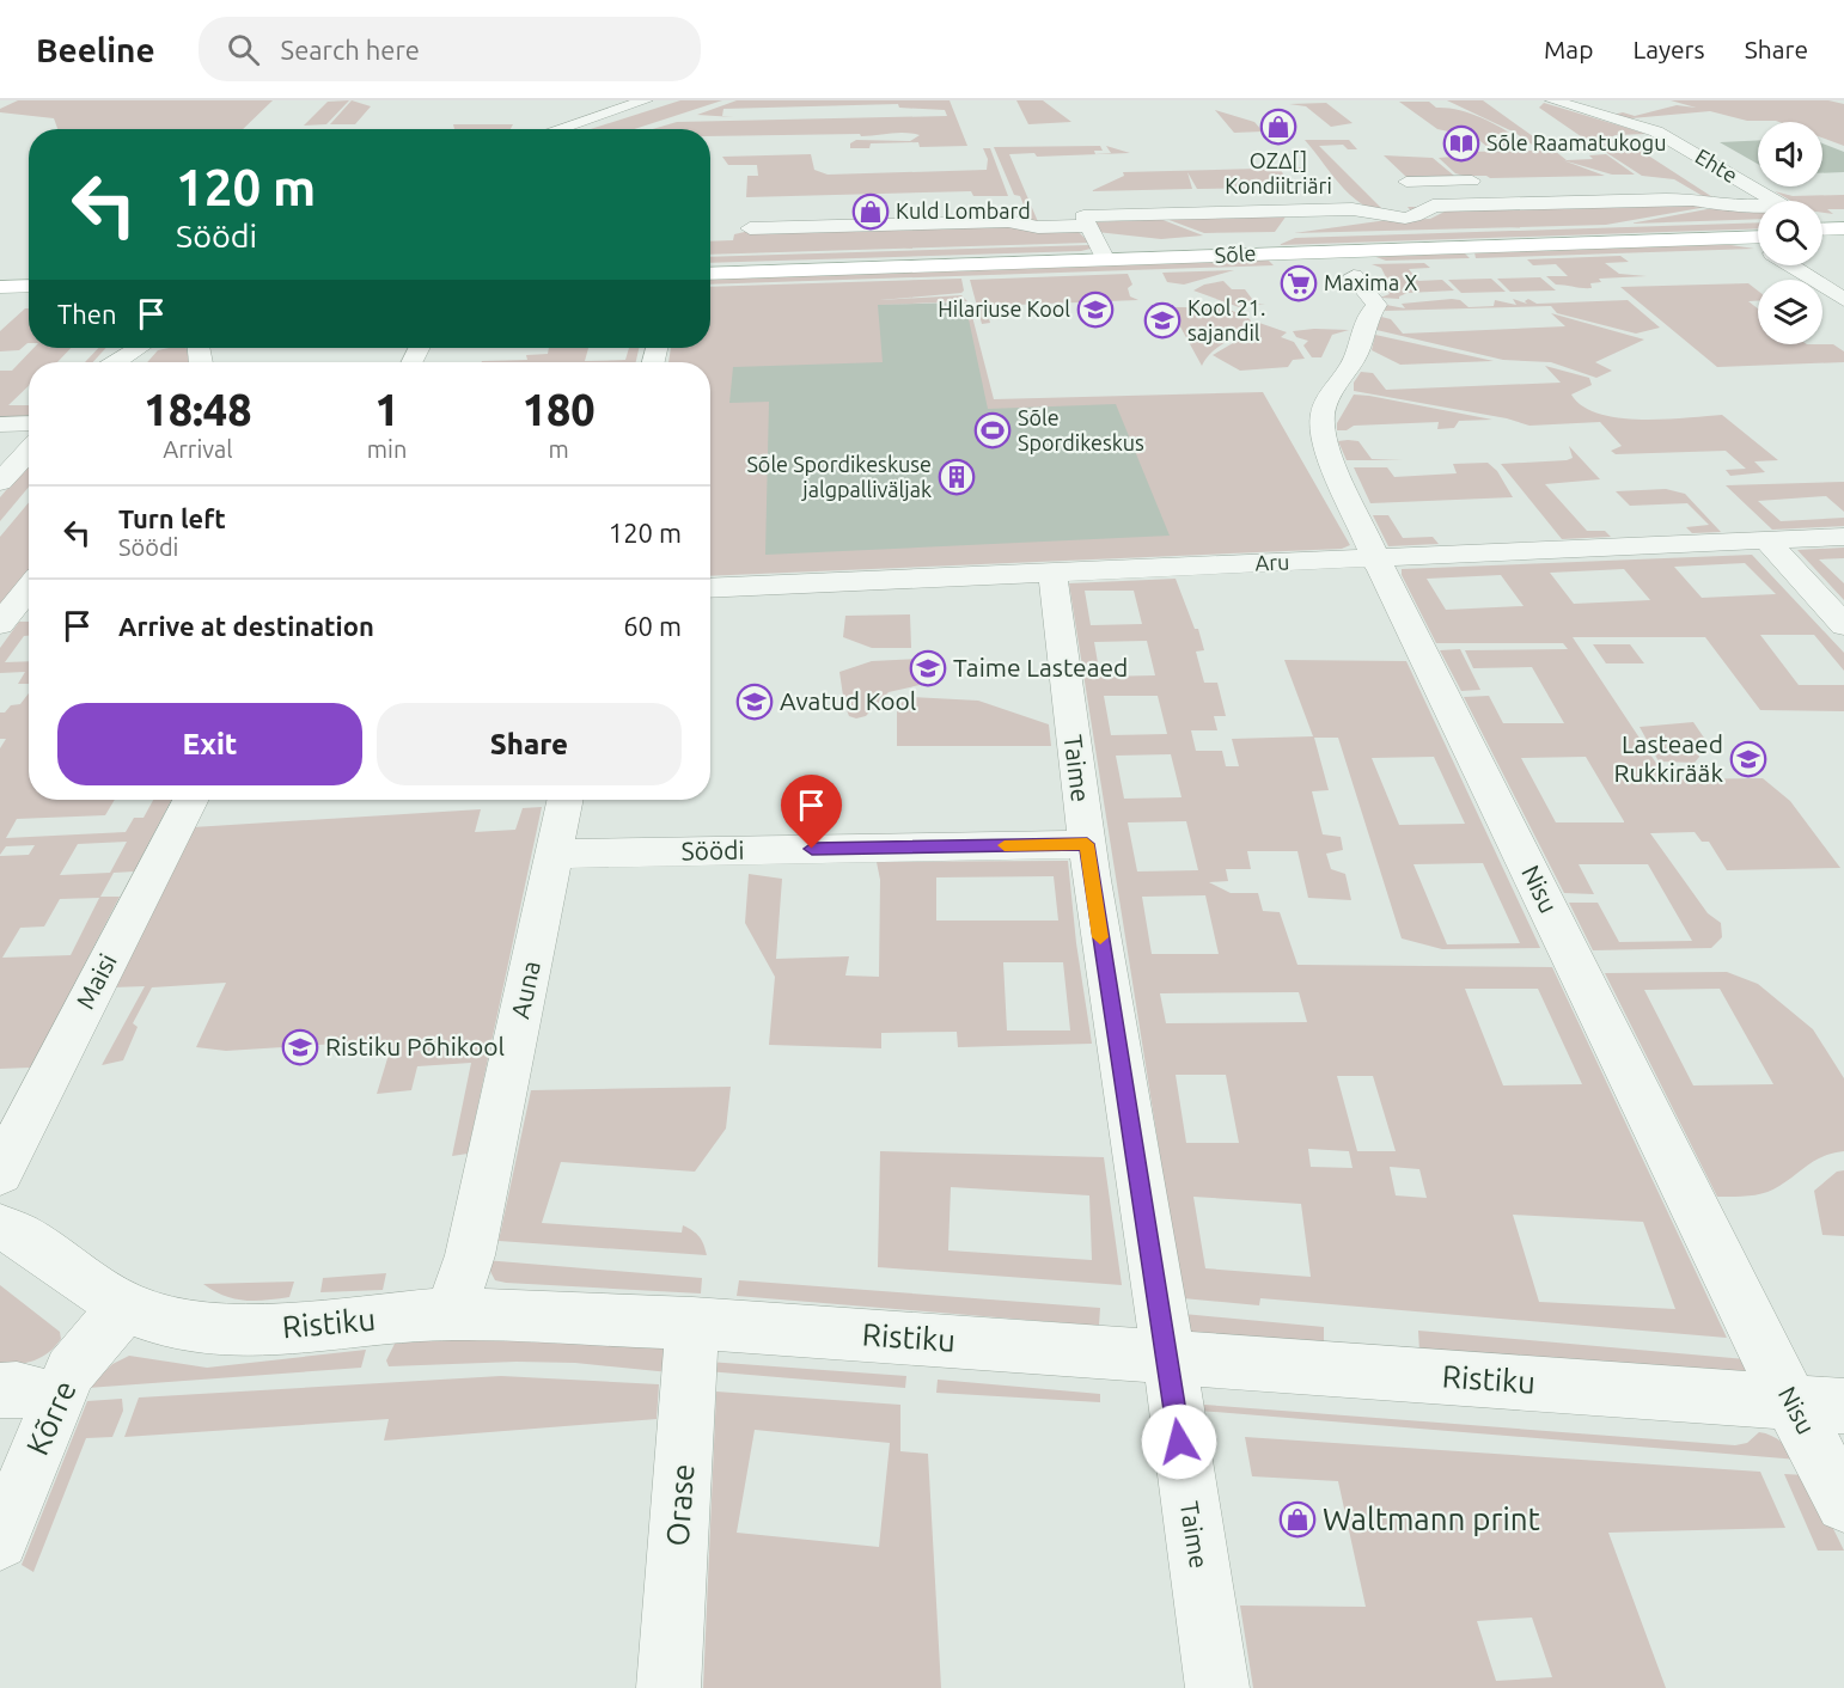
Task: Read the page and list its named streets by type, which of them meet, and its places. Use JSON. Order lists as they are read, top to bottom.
{
  "streets": {
    "main road": ["Sõle"],
    "street": [
      "Ehte",
      "Aru",
      "Taime",
      "Söödi",
      "Nisu",
      "Maisi",
      "Auna",
      "Ristiku",
      "Kõrre",
      "Orase"
    ]
  },
  "crossings": [
    ["Aru", "Taime"],
    ["Aru", "Nisu"],
    ["Taime", "Söödi"],
    ["Taime", "Ristiku"],
    ["Söödi", "Auna"],
    ["Nisu", "Ristiku"],
    ["Auna", "Ristiku"],
    ["Ristiku", "Kõrre"],
    ["Ristiku", "Orase"]
  ],
  "places": {
    "shop": ["OZ∆[] Kondiitriäri", "Kuld Lombard", "Waltmann print"],
    "library": ["Sõle Raamatukogu"],
    "supermarket": ["Maxima X"],
    "school or university": [
      "Hilariuse Kool",
      "Kool 21. sajandil",
      "Taime Lasteaed",
      "Avatud Kool",
      "Lasteaed Rukkirääk",
      "Ristiku Põhikool"
    ],
    "sports": ["Sõle Spordikeskus"],
    "building": ["Sõle Spordikeskuse jalgpalliväljak"]
  },
  "page": {
    "header": "Beeline",
    "search": "Search here",
    "nav": ["Map", "Layers", "Share"],
    "turn": ["120 m", "Söödi"],
    "then": "Then",
    "eta": [
      "18:48",
      "Arrival",
      "1",
      "min",
      "180",
      "m"
    ],
    "list": [
      {
        "name": "Turn left",
        "note": "Söödi",
        "value": "120 m"
      },
      {
        "name": "Arrive at destination",
        "value": "60 m"
      }
    ],
    "buttons": ["Exit", "Share"]
  }
}
